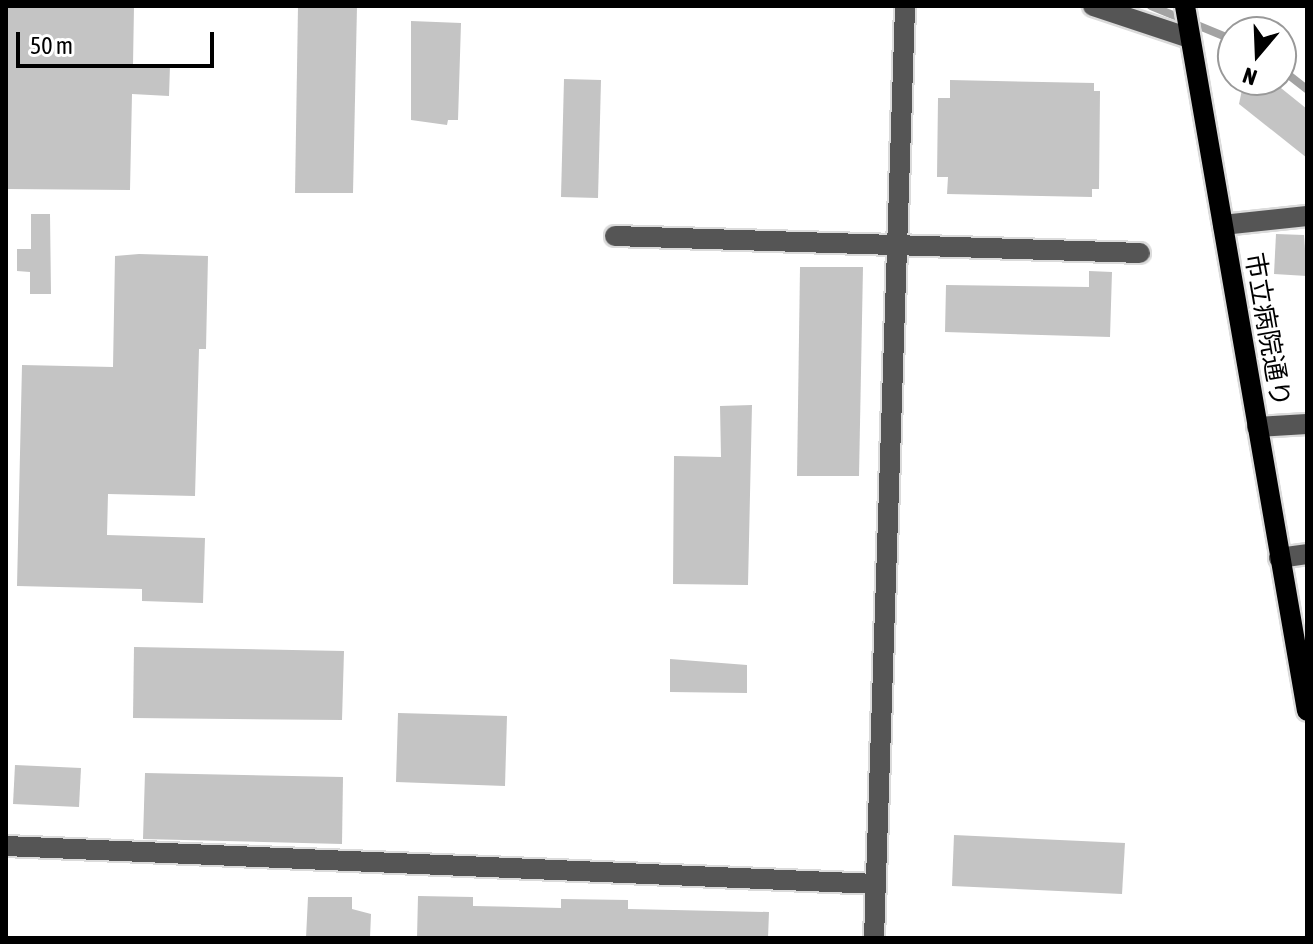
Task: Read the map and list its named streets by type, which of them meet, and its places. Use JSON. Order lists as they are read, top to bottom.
{
  "streets": {
    "main road": ["市立病院通り"]
  },
  "scale_bar": "50 m",
  "north": "bottom"
}
